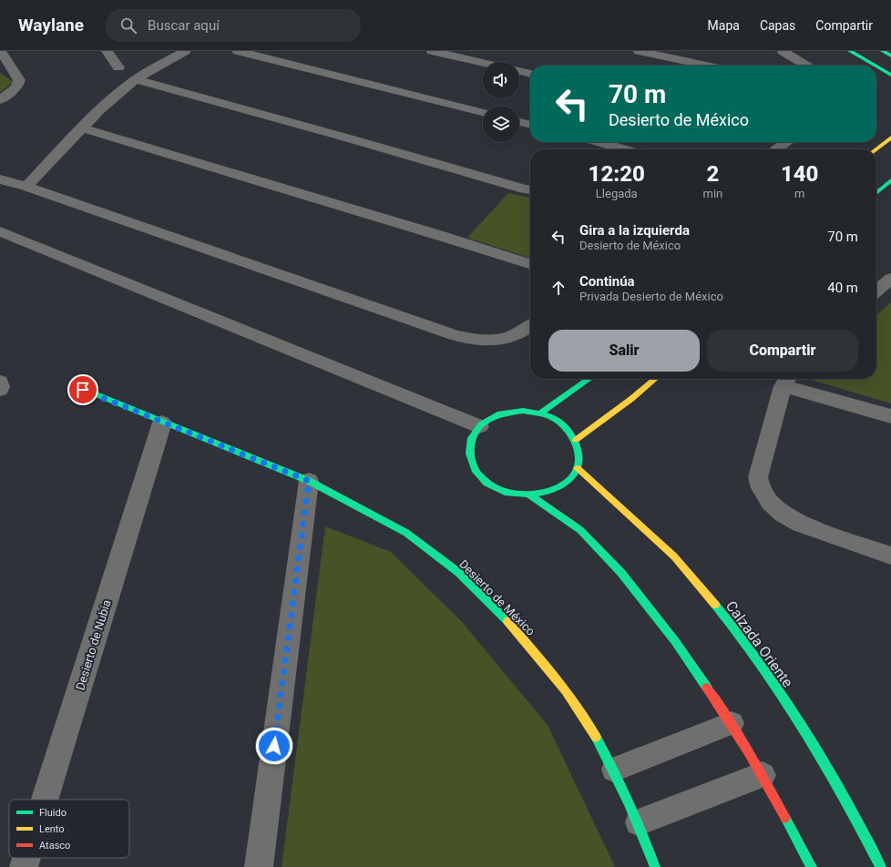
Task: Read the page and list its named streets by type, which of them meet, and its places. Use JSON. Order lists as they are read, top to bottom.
{
  "streets": {
    "street": ["Desierto de México", "Calzada Oriente", "Desierto de Nubia"]
  },
  "crossings": [
    ["Desierto de México", "Desierto de Nubia"]
  ],
  "legend": ["Fluido", "Lento", "Atasco"],
  "page": {
    "header": "Waylane",
    "search": "Buscar aquí",
    "nav": ["Mapa", "Capas", "Compartir"],
    "turn": ["70 m", "Desierto de México"],
    "eta": [
      "12:20",
      "Llegada",
      "2",
      "min",
      "140",
      "m"
    ],
    "list": [
      {
        "name": "Gira a la izquierda",
        "note": "Desierto de México",
        "value": "70 m"
      },
      {
        "name": "Continúa",
        "note": "Privada Desierto de México",
        "value": "40 m"
      }
    ],
    "buttons": ["Salir", "Compartir"]
  }
}
